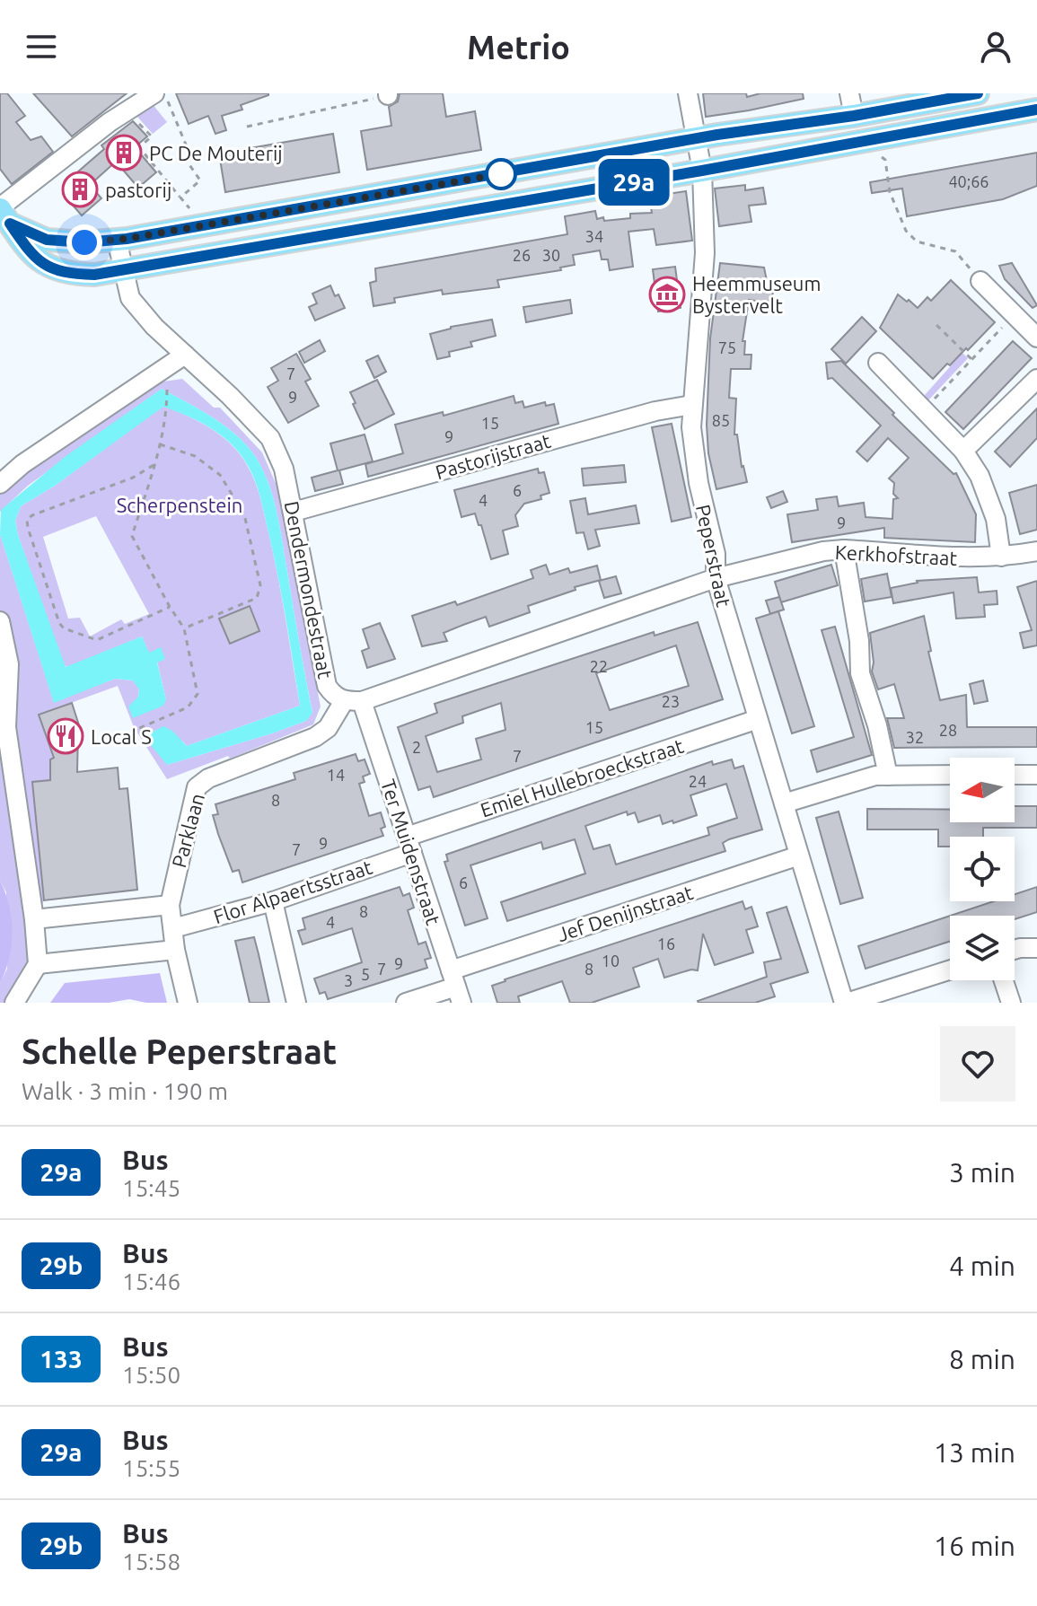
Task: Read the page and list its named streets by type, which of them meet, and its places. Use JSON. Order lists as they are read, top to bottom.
{
  "streets": {
    "street": [
      "Pastorijstraat",
      "Kerkhofstraat",
      "Peperstraat",
      "Dendermondestraat",
      "Emiel Hullebroeckstraat",
      "Parklaan",
      "Ter Muidenstraat",
      "Flor Alpaertsstraat",
      "Jef Denijnstraat"
    ]
  },
  "crossings": [
    ["Pastorijstraat", "Peperstraat"],
    ["Pastorijstraat", "Dendermondestraat"],
    ["Kerkhofstraat", "Peperstraat"],
    ["Peperstraat", "Emiel Hullebroeckstraat"],
    ["Peperstraat", "Jef Denijnstraat"],
    ["Dendermondestraat", "Parklaan"],
    ["Dendermondestraat", "Ter Muidenstraat"],
    ["Emiel Hullebroeckstraat", "Ter Muidenstraat"],
    ["Emiel Hullebroeckstraat", "Flor Alpaertsstraat"],
    ["Parklaan", "Ter Muidenstraat"],
    ["Parklaan", "Flor Alpaertsstraat"],
    ["Ter Muidenstraat", "Flor Alpaertsstraat"],
    ["Ter Muidenstraat", "Jef Denijnstraat"]
  ],
  "parks": ["Scherpenstein"],
  "places": {
    "building": ["PC De Mouterij", "pastorij"],
    "museum": ["Heemmuseum Bystervelt"],
    "restaurant": ["Local S"]
  },
  "lines": ["bus line 29a"],
  "house_numbers": [
    "40;66",
    "34",
    "26",
    "30",
    "75",
    "7",
    "9",
    "85",
    "15",
    "9",
    "6",
    "4",
    "9",
    "22",
    "23",
    "15",
    "28",
    "32",
    "2",
    "7",
    "14",
    "24",
    "8",
    "9",
    "7",
    "6",
    "8",
    "4",
    "16",
    "10",
    "9",
    "7",
    "8",
    "5",
    "3"
  ],
  "north": "left",
  "page": {
    "header": "Metrio",
    "on_map": "29a",
    "heading": ["Schelle Peperstraat", "Walk · 3 min · 190 m"],
    "list": [
      {
        "mark": "29a",
        "name": "Bus",
        "note": "15:45",
        "value": "3 min"
      },
      {
        "mark": "29b",
        "name": "Bus",
        "note": "15:46",
        "value": "4 min"
      },
      {
        "mark": "133",
        "name": "Bus",
        "note": "15:50",
        "value": "8 min"
      },
      {
        "mark": "29a",
        "name": "Bus",
        "note": "15:55",
        "value": "13 min"
      },
      {
        "mark": "29b",
        "name": "Bus",
        "note": "15:58",
        "value": "16 min"
      }
    ]
  }
}
